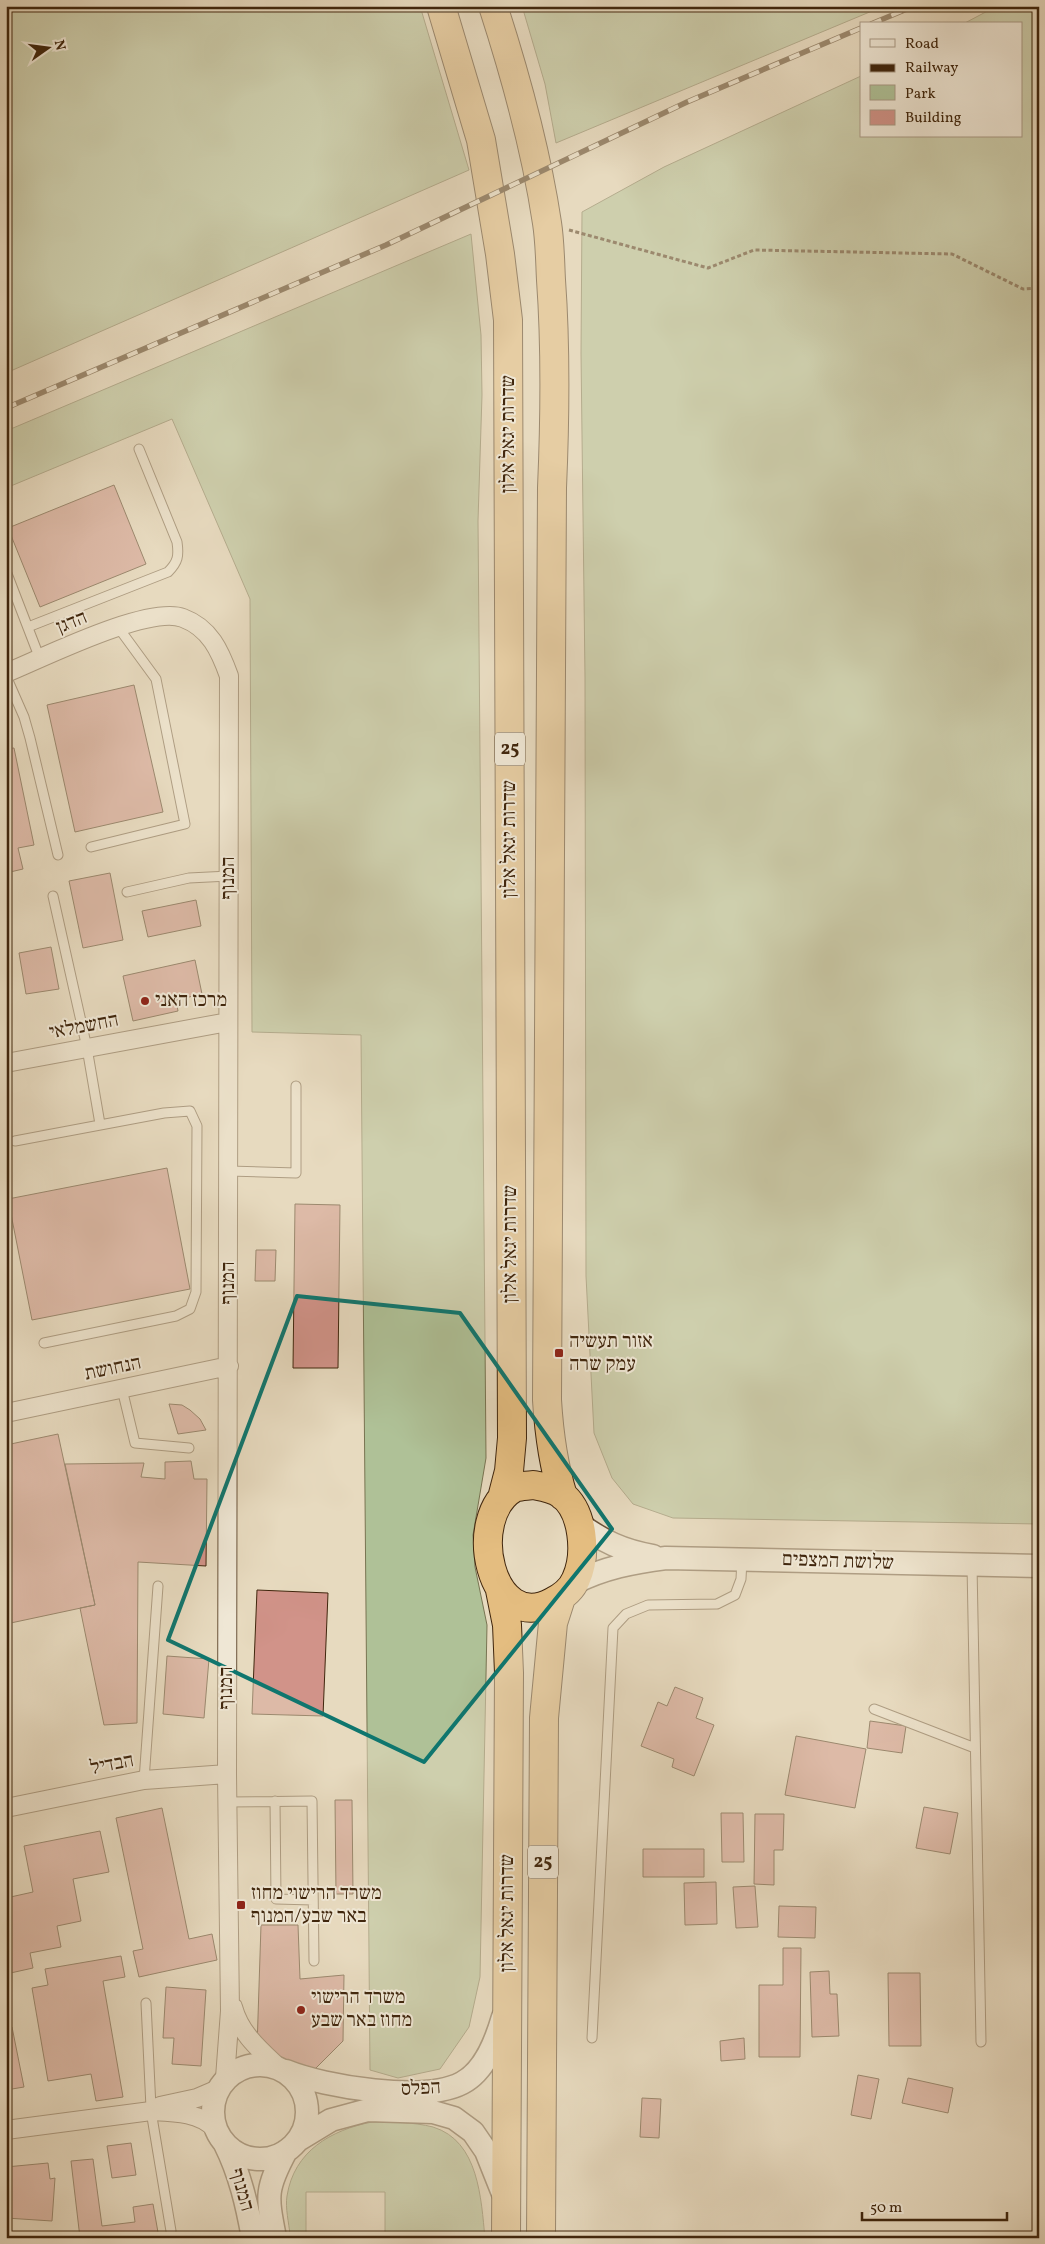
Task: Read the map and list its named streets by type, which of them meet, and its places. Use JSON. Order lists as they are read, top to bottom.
{
  "streets": {
    "highway": ["שדרות יגאל אלון", "25"],
    "street": [
      "הדגן",
      "המנוף",
      "החשמלאי",
      "הנחושת",
      "שלושת המצפים",
      "הבדיל",
      "הפלס"
    ]
  },
  "crossings": [
    ["שדרות יגאל אלון", "25"],
    ["שדרות יגאל אלון", "שלושת המצפים"],
    ["שדרות יגאל אלון", "הפלס"],
    ["הדגן", "המנוף"],
    ["25", "שלושת המצפים"],
    ["המנוף", "החשמלאי"],
    ["המנוף", "הנחושת"],
    ["המנוף", "הבדיל"],
    ["המנוף", "הפלס"]
  ],
  "places": {
    "other": ["מרכז האני", "משרד הרישוי מחוז באר שבע"],
    "transit": ["אזור תעשיה עמק שרה", "משרד הרישוי מחוז באר שבע/המנוף"]
  },
  "legend": [
    "Road",
    "Railway",
    "Park",
    "Building"
  ],
  "scale_bar": "50 m",
  "north": "right"
}
